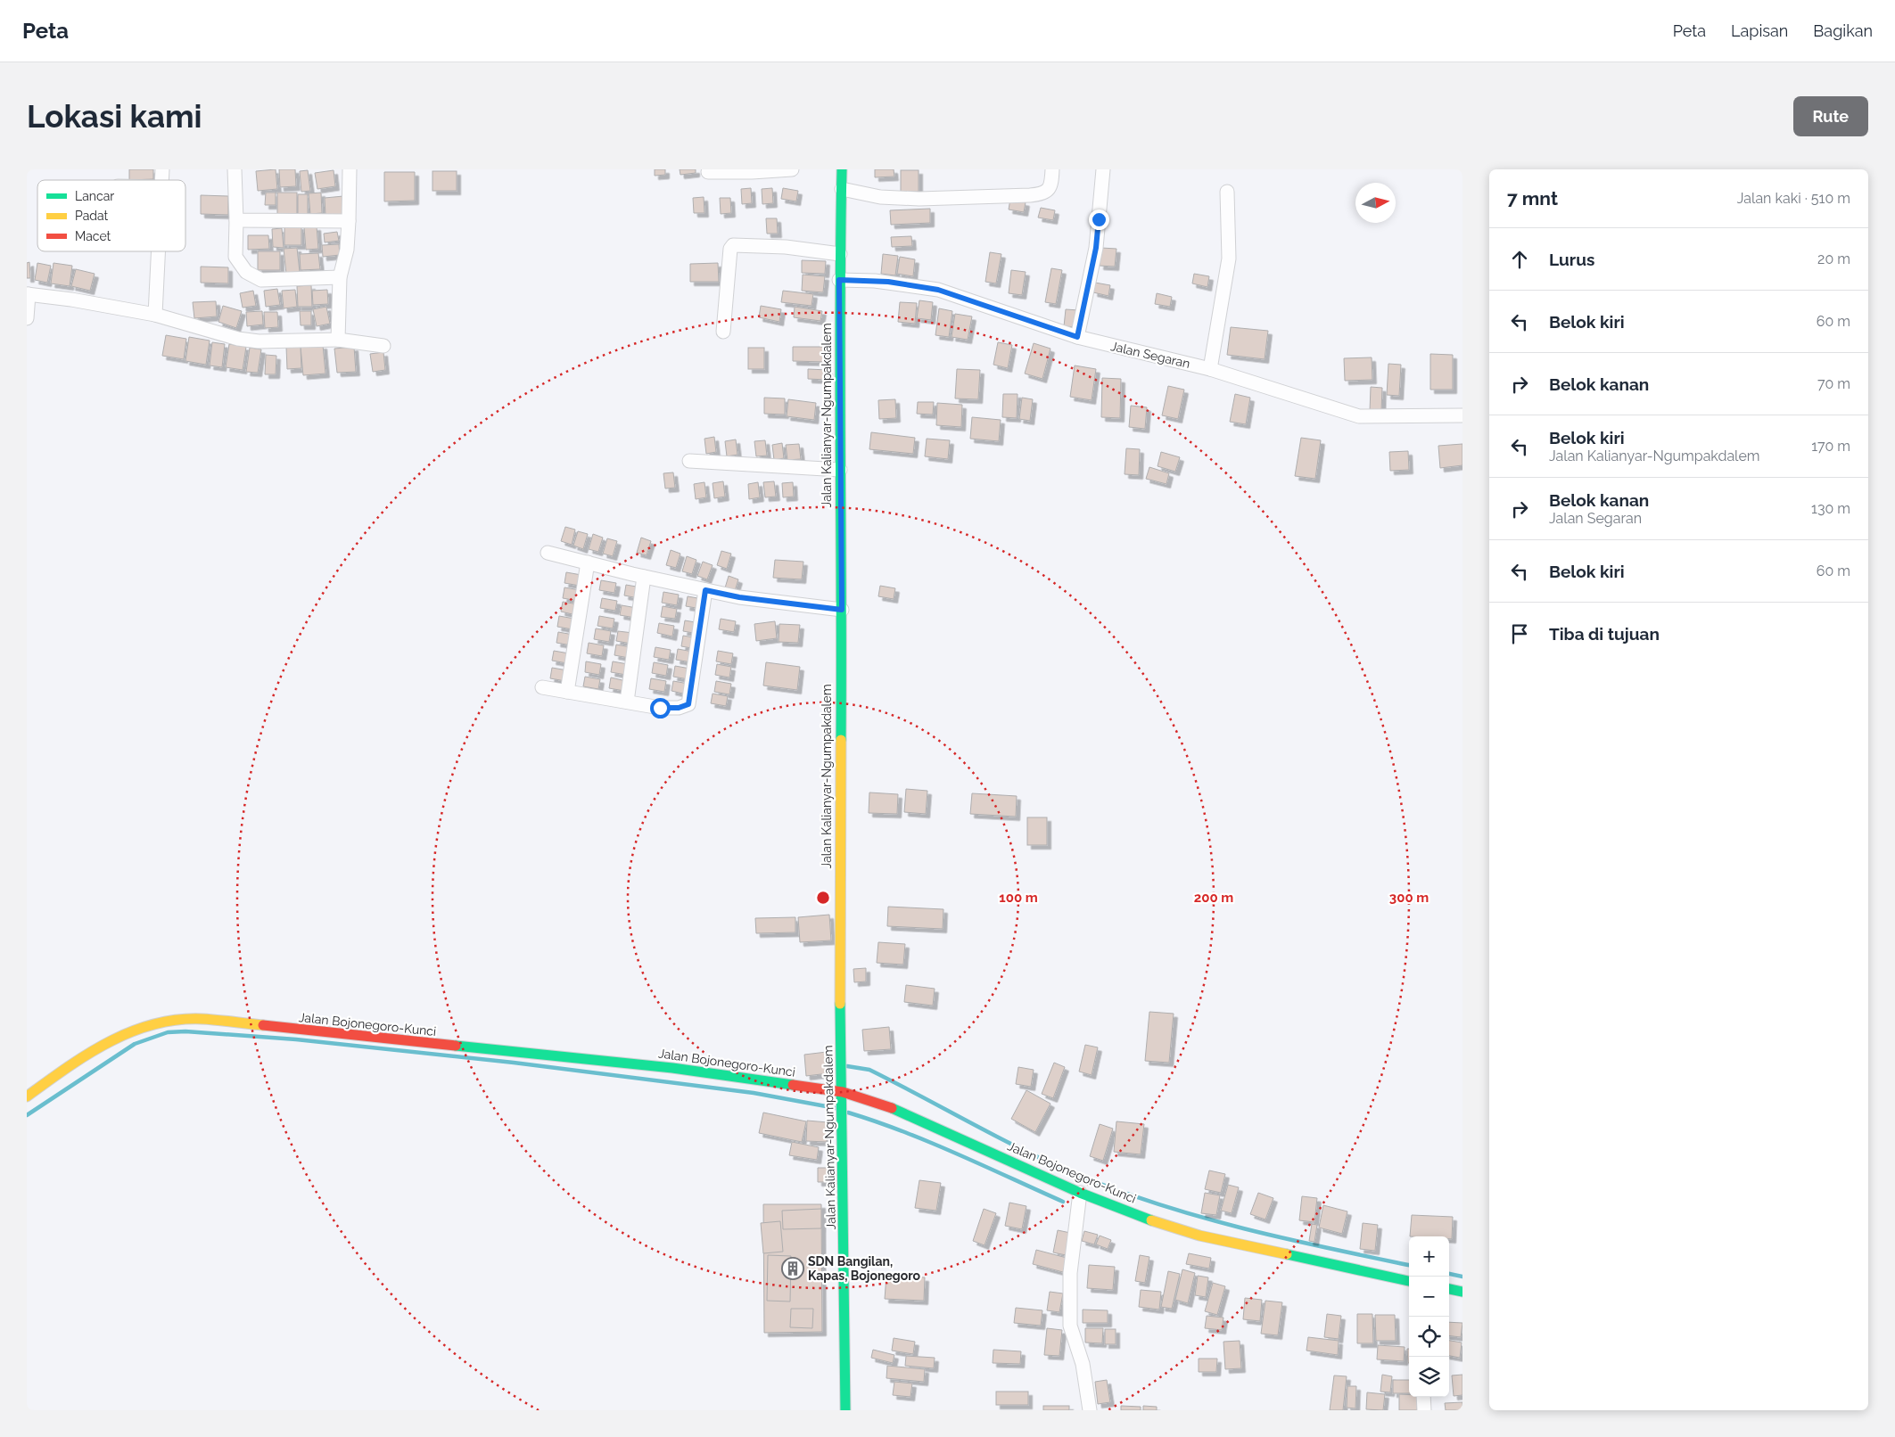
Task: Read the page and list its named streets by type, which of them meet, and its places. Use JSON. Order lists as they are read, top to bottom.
{
  "streets": {
    "main road": ["Jalan Kalianyar-Ngumpakdalem", "Jalan Bojonegoro-Kunci"],
    "street": ["Jalan Segaran"]
  },
  "crossings": [
    ["Jalan Segaran", "Jalan Kalianyar-Ngumpakdalem"],
    ["Jalan Kalianyar-Ngumpakdalem", "Jalan Bojonegoro-Kunci"]
  ],
  "places": {
    "building": ["SDN Bangilan, Kapas, Bojonegoro"]
  },
  "legend": ["Lancar", "Padat", "Macet"],
  "north": "right",
  "page": {
    "header": "Peta",
    "nav": ["Peta", "Lapisan", "Bagikan"],
    "buttons": "Rute",
    "title": "Lokasi kami",
    "heading": ["7 mnt", "Jalan kaki · 510 m"],
    "list": [
      ["Lurus", "20 m"],
      ["Belok kiri", "60 m"],
      ["Belok kanan", "70 m"],
      ["Belok kiri", "Jalan Kalianyar-Ngumpakdalem", "170 m"],
      ["Belok kanan", "Jalan Segaran", "130 m"],
      ["Belok kiri", "60 m"],
      "Tiba di tujuan"
    ],
    "map_buttons": ["+", "−"]
  },
  "rings": ["100 m", "200 m", "300 m"]
}
